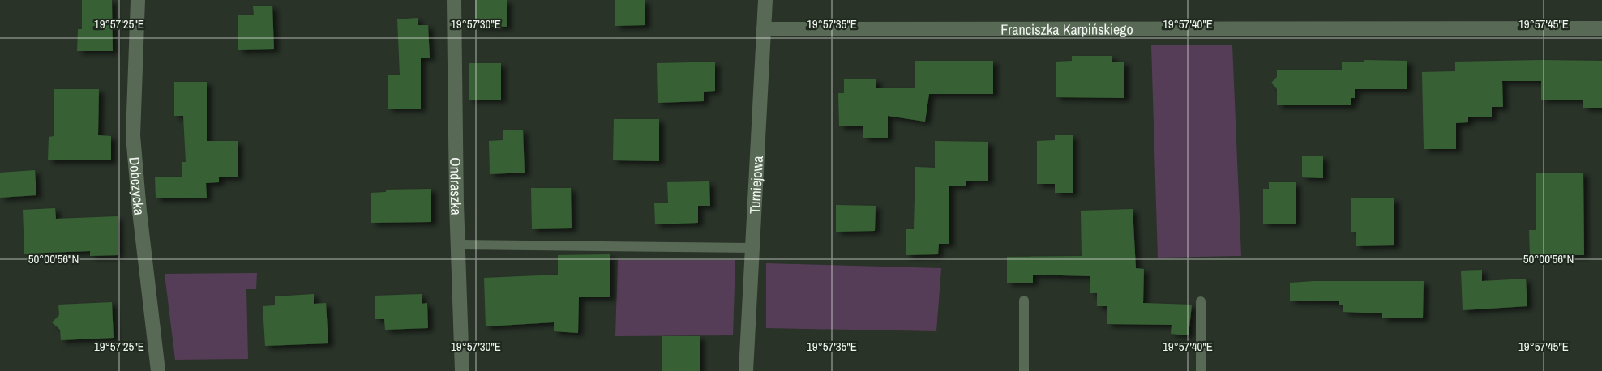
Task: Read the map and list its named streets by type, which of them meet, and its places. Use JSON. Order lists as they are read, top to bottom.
{
  "streets": {
    "street": [
      "Franciszka Karpińskiego",
      "Ondraszka",
      "Turniejowa",
      "Dobczycka"
    ]
  },
  "crossings": [
    ["Franciszka Karpińskiego", "Turniejowa"]
  ],
  "coordinates": [
    "19°57'25\"E",
    "19°57'30\"E",
    "19°57'35\"E",
    "19°57'40\"E",
    "19°57'45\"E",
    "50°00'56\"N"
  ]
}
